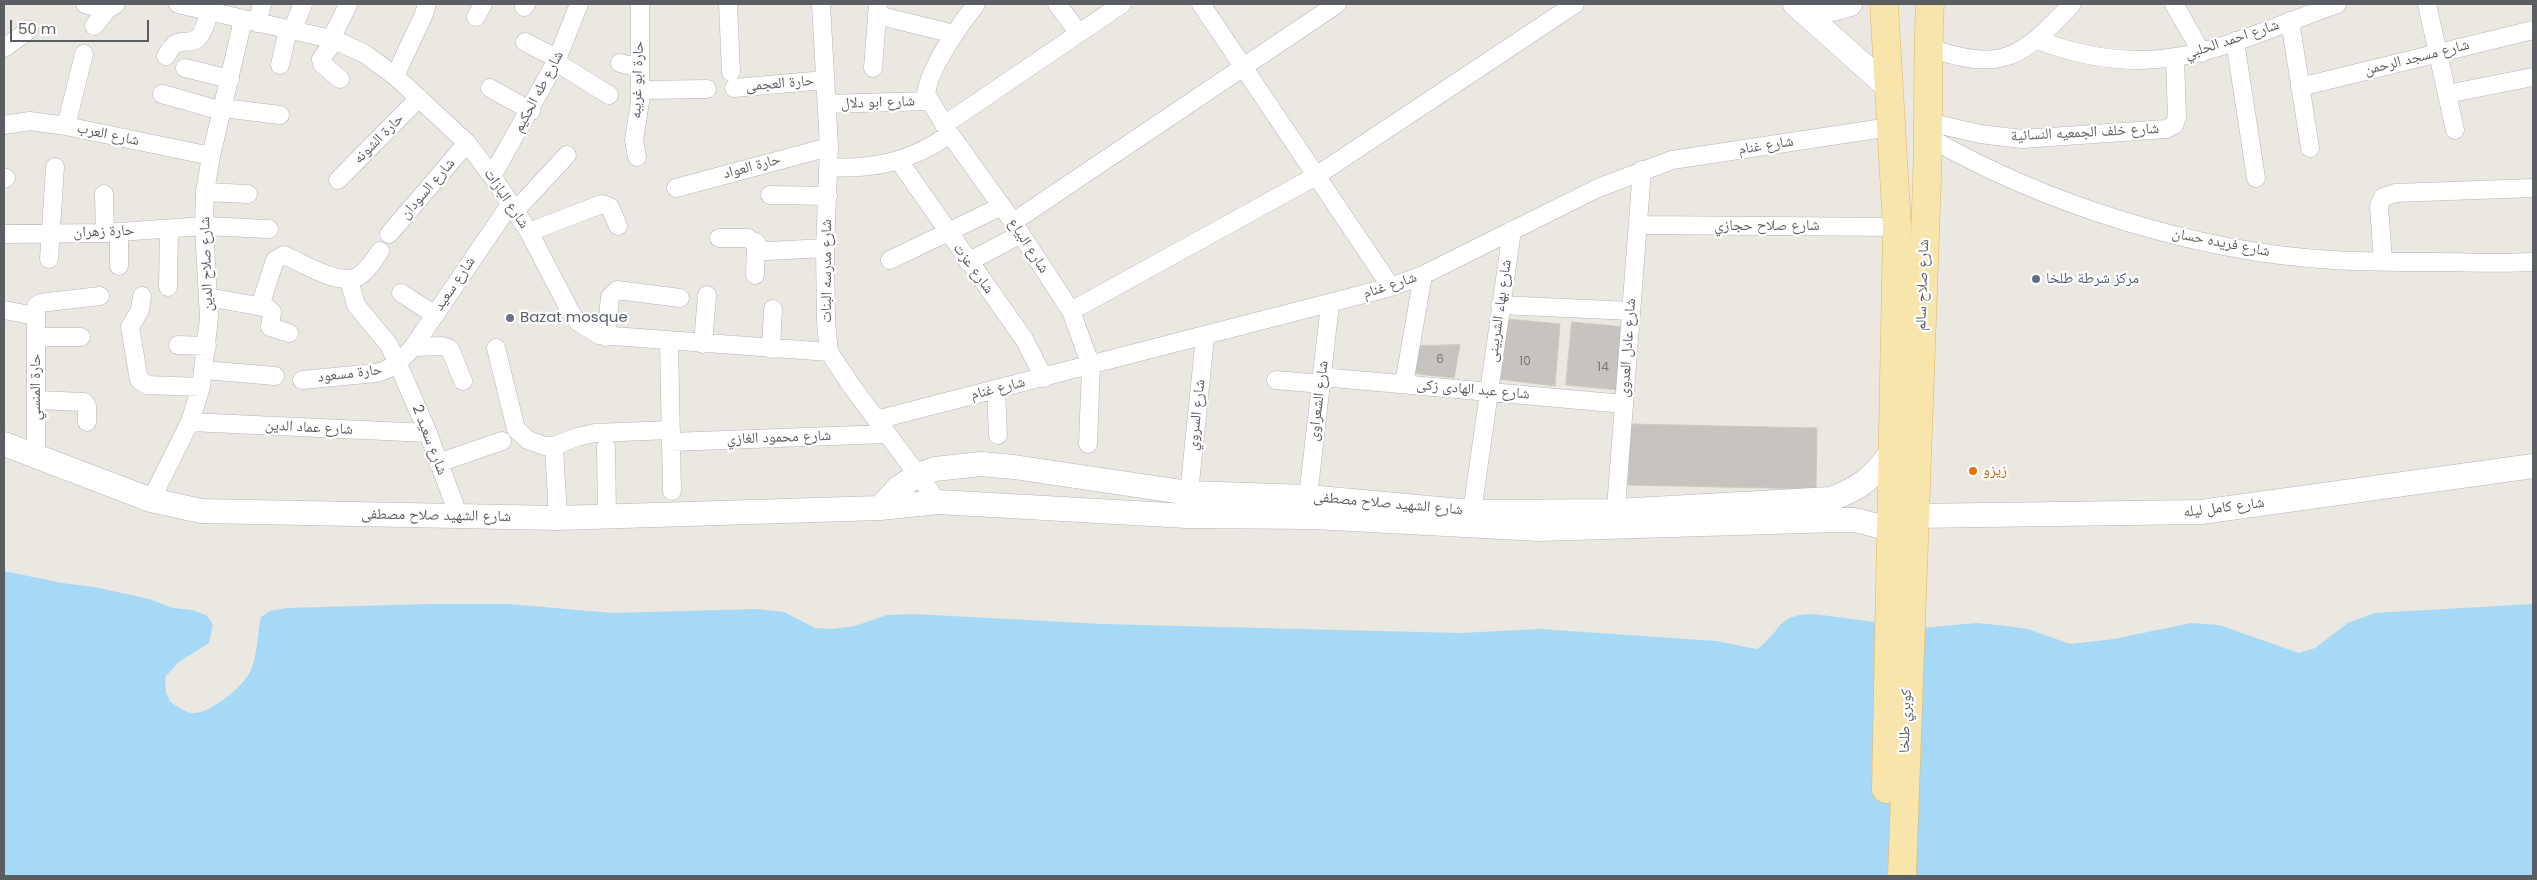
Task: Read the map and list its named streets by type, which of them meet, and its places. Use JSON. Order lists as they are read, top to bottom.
{
  "streets": {
    "main road": [
      "شارع صلاح سالم",
      "شارع الشهيد صلاح مصطفى",
      "شارع كامل ليله",
      "كوبري طلخا"
    ],
    "street": [
      "شارع احمد الحلبي",
      "شارع مسجد الرحمن",
      "حارة ابو غريبه",
      "حارة العجمى",
      "شارع طه الحكيم",
      "شارع ابو دلال",
      "شارع خلف الجمعيه النسائية",
      "شارع العرب",
      "حارة الشونه",
      "شارع غنام",
      "حارة العواد",
      "شارع السودان",
      "شارع البازات",
      "شارع صلاح حجازي",
      "حارة زهران",
      "شارع فريده حسان",
      "شارع البياع",
      "شارع صلاح الدين",
      "شارع عزت",
      "شارع مدرسه البنات",
      "شارع سعيد",
      "شارع بهاء الشربينى",
      "شارع عادل العدوى",
      "حارة مسعود",
      "حارة المنسي",
      "شارع عبد الهادى زكى",
      "شارع الشعراوى",
      "شارع السروي",
      "شارع عماد الدين",
      "شارع محمود الغازي",
      "شارع سعيد 2"
    ]
  },
  "crossings": [
    ["شارع احمد الحلبي", "شارع خلف الجمعيه النسائية"],
    ["حارة العجمى", "شارع مدرسه البنات"],
    ["شارع طه الحكيم", "شارع البازات"],
    ["شارع ابو دلال", "شارع البياع"],
    ["شارع ابو دلال", "شارع مدرسه البنات"],
    ["شارع خلف الجمعيه النسائية", "شارع فريده حسان"],
    ["شارع خلف الجمعيه النسائية", "شارع صلاح سالم"],
    ["شارع العرب", "شارع صلاح الدين"],
    ["حارة الشونه", "شارع البازات"],
    ["شارع غنام", "شارع البياع"],
    ["شارع غنام", "شارع عزت"],
    ["شارع غنام", "شارع مدرسه البنات"],
    ["شارع غنام", "شارع صلاح سالم"],
    ["شارع غنام", "شارع بهاء الشربينى"],
    ["شارع غنام", "شارع عادل العدوى"],
    ["شارع غنام", "شارع الشعراوى"],
    ["شارع غنام", "شارع السروي"],
    ["حارة العواد", "شارع مدرسه البنات"],
    ["شارع السودان", "شارع البازات"],
    ["شارع البازات", "شارع صلاح الدين"],
    ["شارع البازات", "شارع مدرسه البنات"],
    ["شارع البازات", "شارع سعيد"],
    ["شارع صلاح حجازي", "شارع صلاح سالم"],
    ["شارع صلاح حجازي", "شارع عادل العدوى"],
    ["حارة زهران", "شارع صلاح الدين"],
    ["شارع فريده حسان", "شارع صلاح سالم"],
    ["شارع صلاح الدين", "شارع عماد الدين"],
    ["شارع صلاح الدين", "شارع الشهيد صلاح مصطفى"],
    ["شارع مدرسه البنات", "شارع محمود الغازي"],
    ["شارع مدرسه البنات", "شارع الشهيد صلاح مصطفى"],
    ["شارع سعيد", "حارة مسعود"],
    ["شارع سعيد", "شارع سعيد 2"],
    ["شارع صلاح سالم", "شارع الشهيد صلاح مصطفى"],
    ["شارع صلاح سالم", "شارع كامل ليله"],
    ["شارع صلاح سالم", "كوبري طلخا"],
    ["شارع بهاء الشربينى", "شارع عبد الهادى زكى"],
    ["شارع بهاء الشربينى", "شارع الشهيد صلاح مصطفى"],
    ["شارع عادل العدوى", "شارع عبد الهادى زكى"],
    ["شارع عادل العدوى", "شارع الشهيد صلاح مصطفى"],
    ["حارة مسعود", "شارع سعيد 2"],
    ["حارة المنسي", "شارع الشهيد صلاح مصطفى"],
    ["شارع عبد الهادى زكى", "شارع الشعراوى"],
    ["شارع الشعراوى", "شارع الشهيد صلاح مصطفى"],
    ["شارع السروي", "شارع الشهيد صلاح مصطفى"],
    ["شارع عماد الدين", "شارع سعيد 2"],
    ["شارع سعيد 2", "شارع الشهيد صلاح مصطفى"],
    ["شارع الشهيد صلاح مصطفى", "شارع كامل ليله"]
  ],
  "places": ["مركز شرطة طلخا", "Bazat mosque", "زيزو"],
  "house_numbers": ["6", "10", "14"],
  "scale_bar": "50 m"
}
